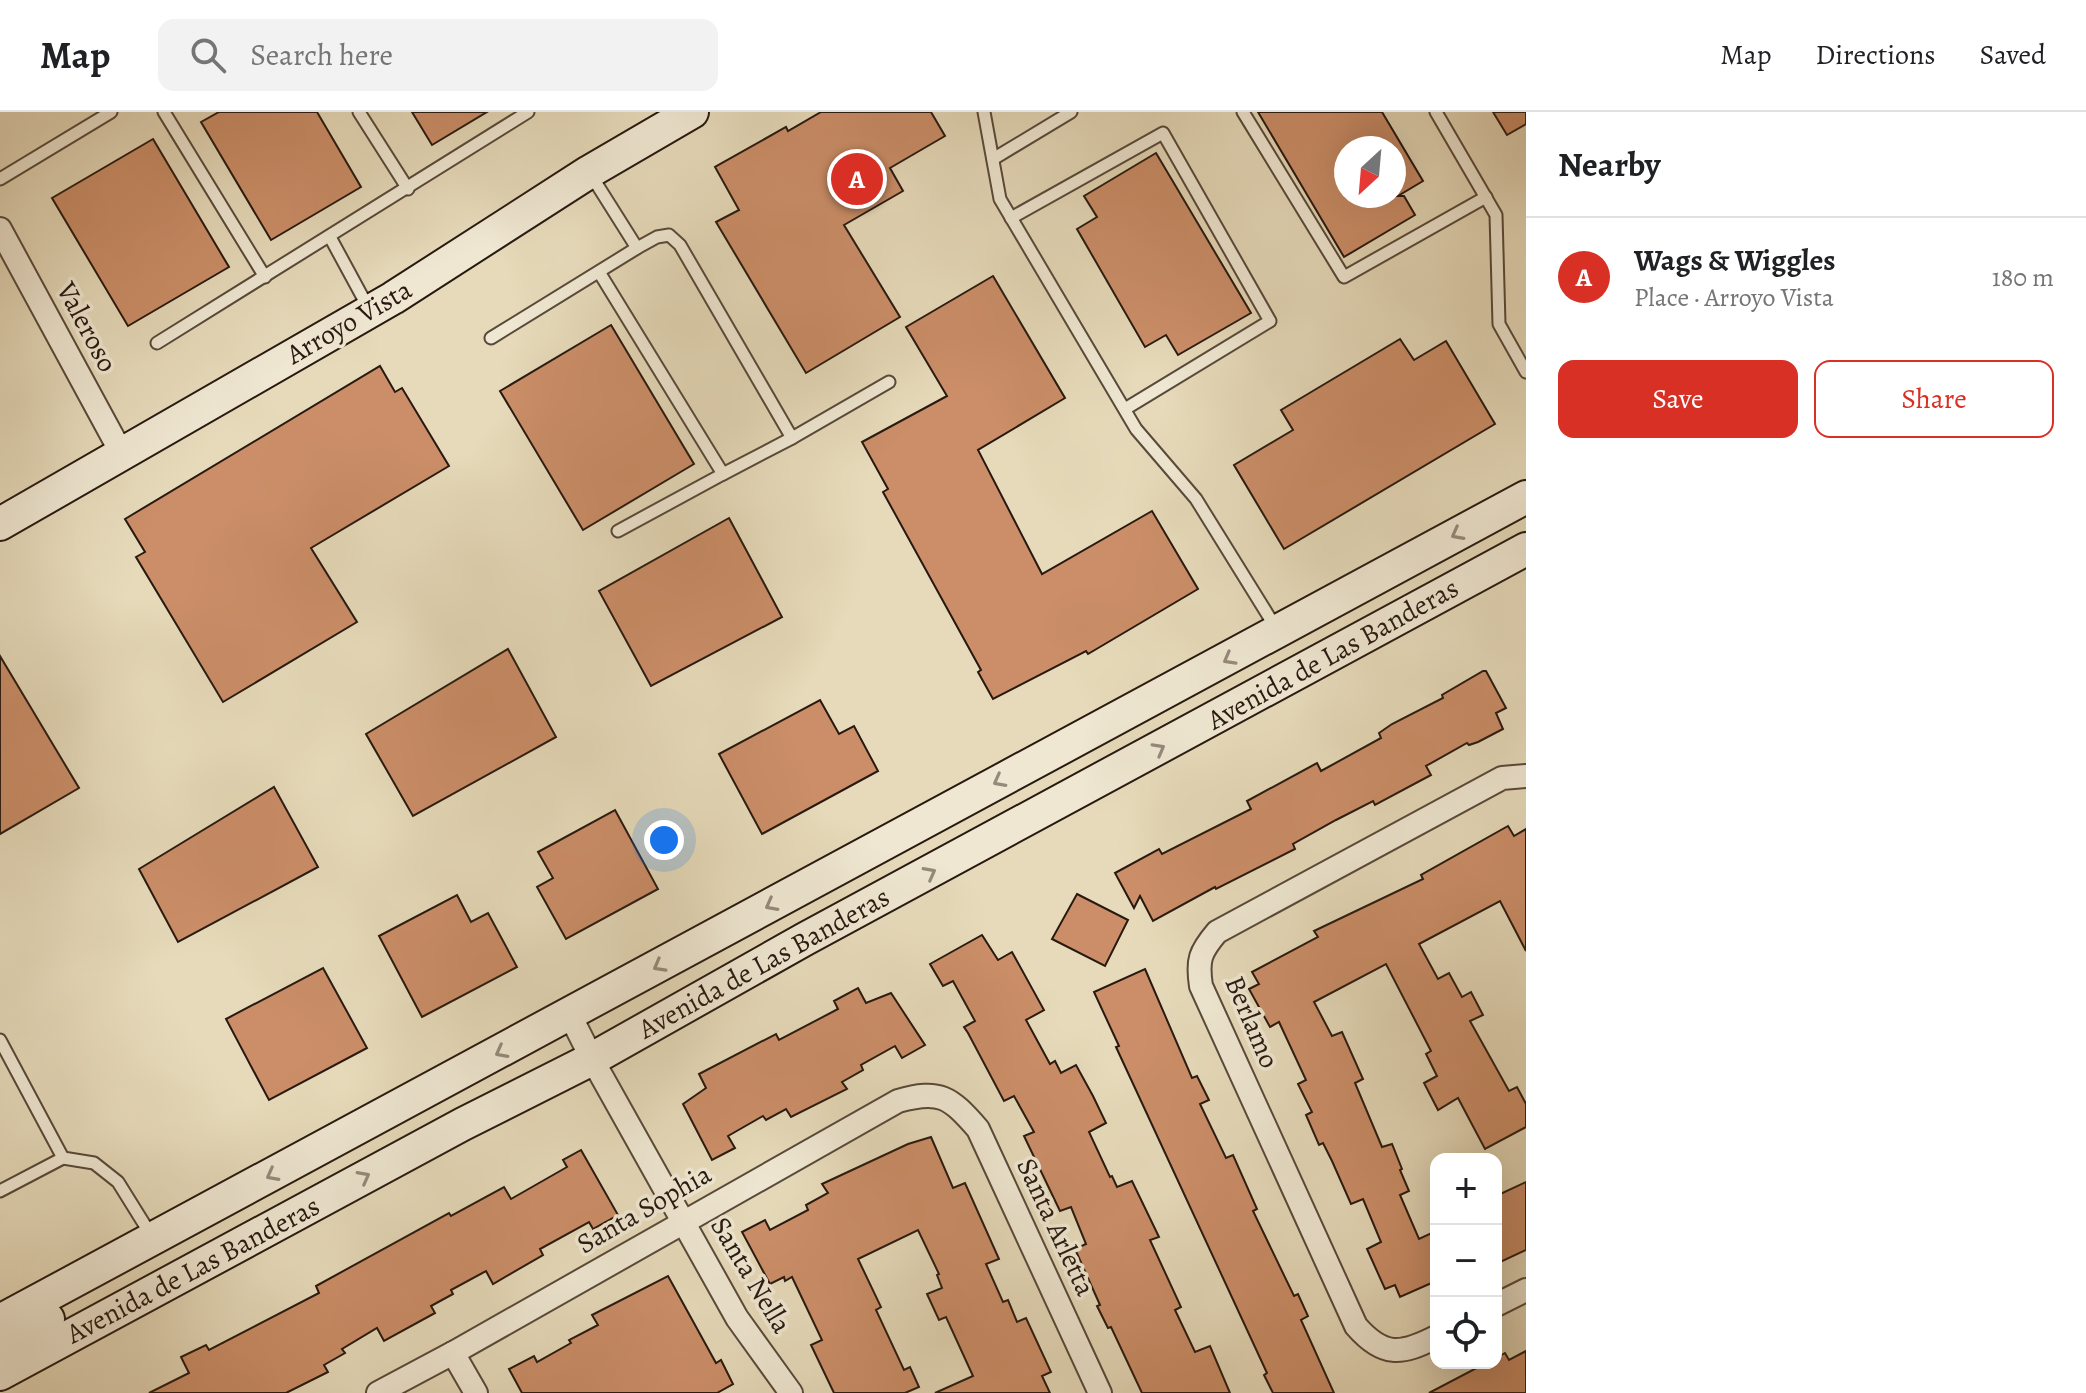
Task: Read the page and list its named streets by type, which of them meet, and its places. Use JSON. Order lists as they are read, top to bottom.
{
  "streets": {
    "main road": ["Arroyo Vista", "Avenida de Las Banderas"],
    "street": [
      "Valeroso",
      "Berlamo",
      "Santa Sophia",
      "Santa Arletta",
      "Santa Nella"
    ]
  },
  "crossings": [
    ["Arroyo Vista", "Valeroso"],
    ["Avenida de Las Banderas", "Santa Nella"],
    ["Santa Sophia", "Santa Arletta"],
    ["Santa Sophia", "Santa Nella"]
  ],
  "north": "bottom left",
  "page": {
    "header": "Map",
    "search": "Search here",
    "nav": ["Map", "Directions", "Saved"],
    "heading": "Nearby",
    "pins": "A",
    "list": [
      {
        "mark": "A",
        "name": "Wags & Wiggles",
        "note": "Place · Arroyo Vista",
        "value": "180 m"
      }
    ],
    "buttons": ["Save", "Share"],
    "map_buttons": ["+", "−"]
  }
}
